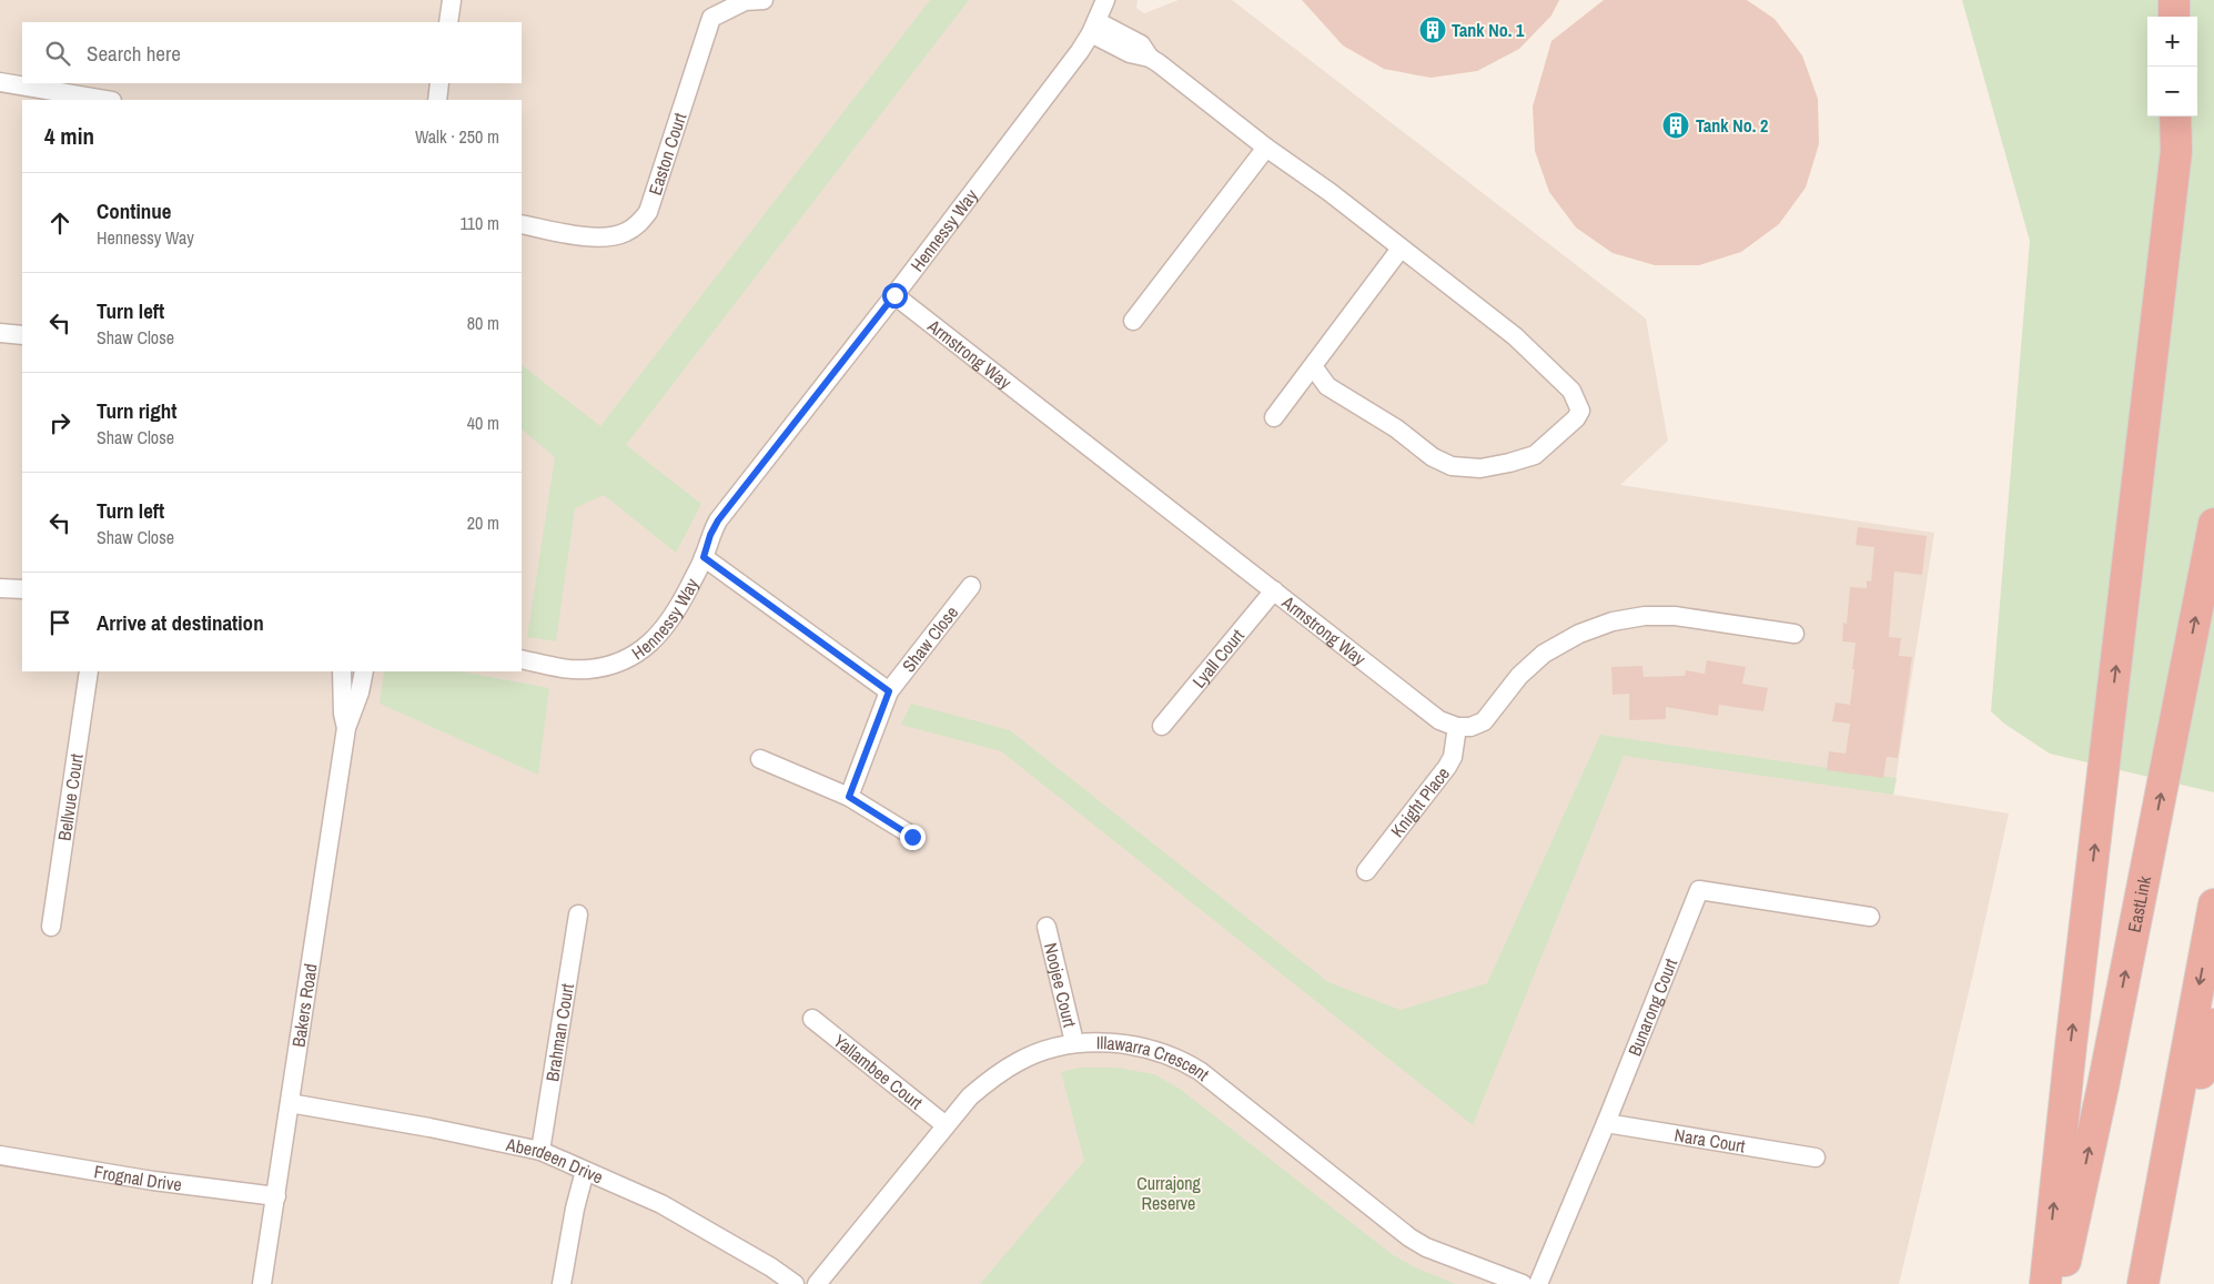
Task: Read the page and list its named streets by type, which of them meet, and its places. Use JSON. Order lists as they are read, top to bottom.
{
  "streets": {
    "highway": ["EastLink"],
    "street": [
      "Easton Court",
      "Hennessy Way",
      "Armstrong Way",
      "Shaw Close",
      "Lyall Court",
      "Bellvue Court",
      "Knight Place",
      "Noojee Court",
      "Bakers Road",
      "Bunarong Court",
      "Brahman Court",
      "Illawarra Crescent",
      "Yallambee Court",
      "Nara Court",
      "Aberdeen Drive",
      "Frognal Drive"
    ]
  },
  "crossings": [
    ["Hennessy Way", "Armstrong Way"],
    ["Armstrong Way", "Lyall Court"],
    ["Armstrong Way", "Knight Place"],
    ["Noojee Court", "Illawarra Crescent"],
    ["Bakers Road", "Aberdeen Drive"],
    ["Bakers Road", "Frognal Drive"],
    ["Bunarong Court", "Nara Court"],
    ["Brahman Court", "Aberdeen Drive"],
    ["Illawarra Crescent", "Yallambee Court"]
  ],
  "parks": ["Currajong Reserve"],
  "places": {
    "building": ["Tank No. 1", "Tank No. 2"]
  },
  "page": {
    "map_buttons": ["+", "−"],
    "search": "Search here",
    "heading": ["4 min", "Walk · 250 m"],
    "list": [
      ["Continue", "Hennessy Way", "110 m"],
      ["Turn left", "Shaw Close", "80 m"],
      ["Turn right", "Shaw Close", "40 m"],
      ["Turn left", "Shaw Close", "20 m"],
      "Arrive at destination"
    ]
  }
}
